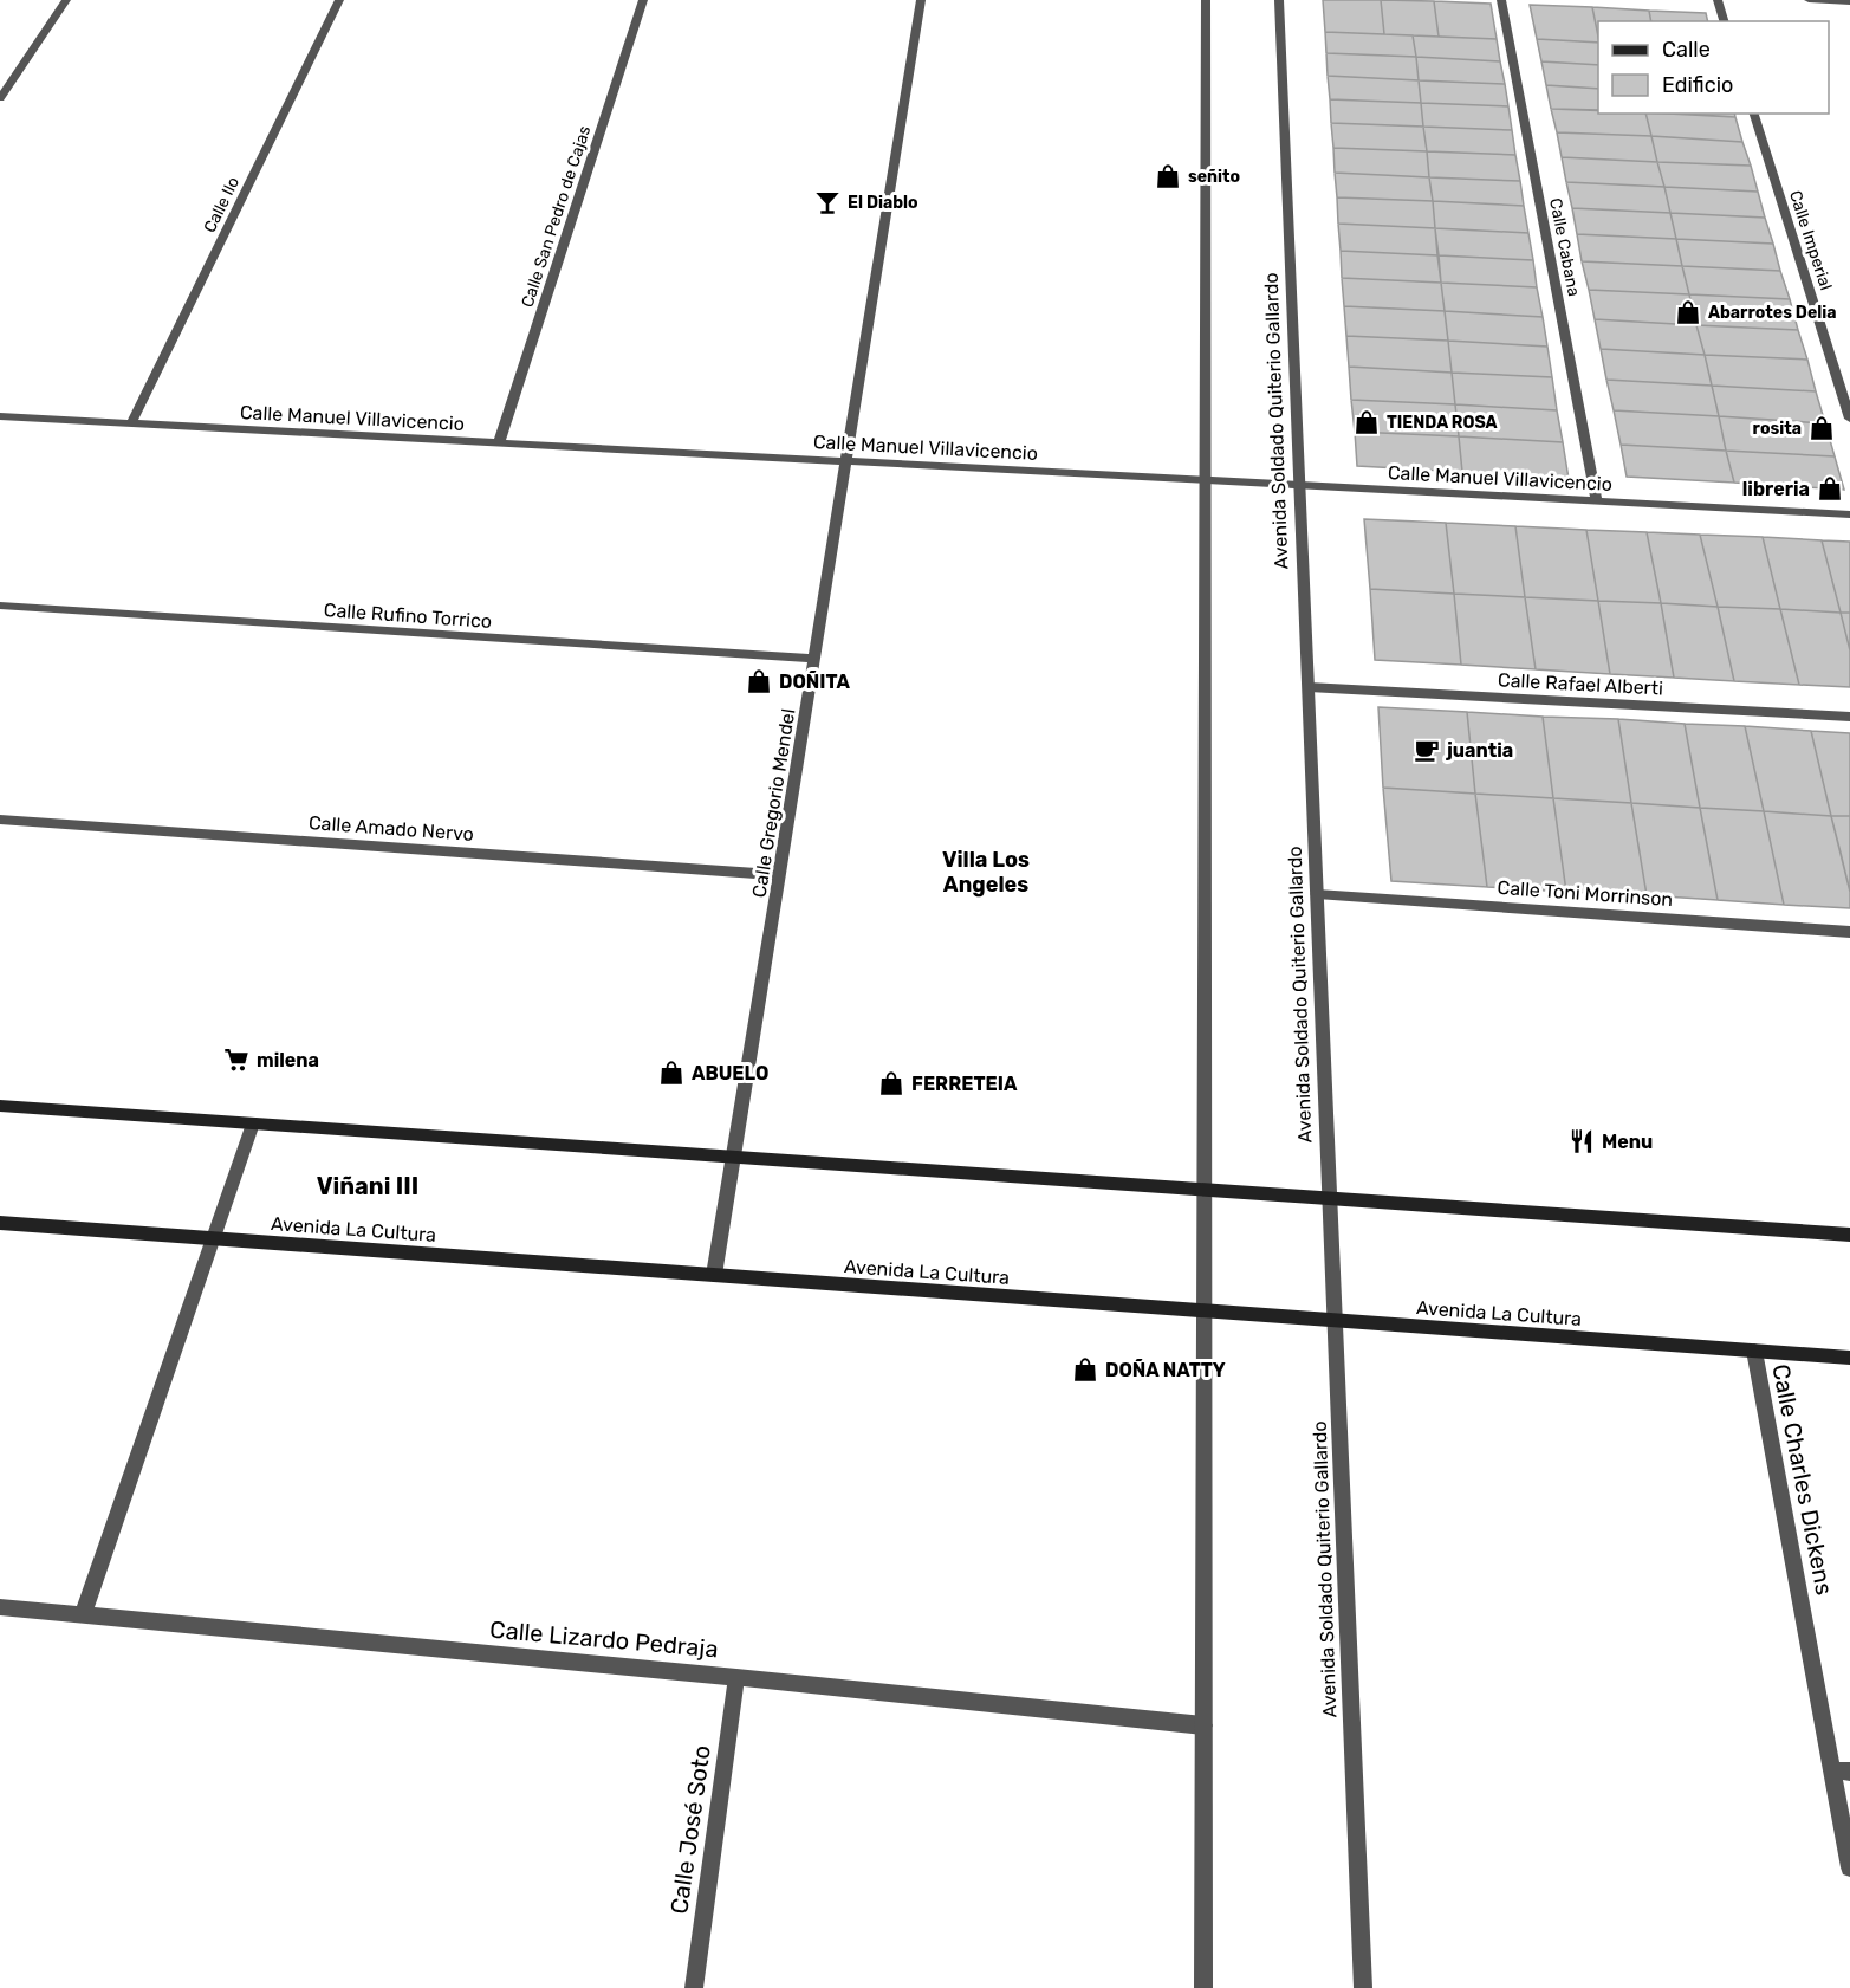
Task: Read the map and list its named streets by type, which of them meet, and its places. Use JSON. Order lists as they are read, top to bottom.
{
  "streets": {
    "main road": ["Avenida La Cultura"],
    "street": [
      "Calle Ilo",
      "Calle San Pedro de Cajas",
      "Calle Imperial",
      "Calle Cabana",
      "Calle Manuel Villavicencio",
      "Avenida Soldado Quiterio Gallardo",
      "Calle Rufino Torrico",
      "Calle Rafael Alberti",
      "Calle Gregorio Mendel",
      "Calle Amado Nervo",
      "Calle Toni Morrinson",
      "Calle Charles Dickens",
      "Calle Lizardo Pedraja",
      "Calle José Soto"
    ]
  },
  "crossings": [
    ["Calle Ilo", "Calle Manuel Villavicencio"],
    ["Calle San Pedro de Cajas", "Calle Manuel Villavicencio"],
    ["Calle Cabana", "Calle Manuel Villavicencio"],
    ["Calle Manuel Villavicencio", "Avenida Soldado Quiterio Gallardo"],
    ["Calle Manuel Villavicencio", "Calle Gregorio Mendel"],
    ["Avenida Soldado Quiterio Gallardo", "Calle Rafael Alberti"],
    ["Avenida Soldado Quiterio Gallardo", "Calle Toni Morrinson"],
    ["Avenida Soldado Quiterio Gallardo", "Avenida La Cultura"],
    ["Calle Rufino Torrico", "Calle Gregorio Mendel"],
    ["Calle Gregorio Mendel", "Calle Amado Nervo"],
    ["Calle Gregorio Mendel", "Avenida La Cultura"],
    ["Avenida La Cultura", "Calle Charles Dickens"],
    ["Calle Lizardo Pedraja", "Calle José Soto"]
  ],
  "districts": ["Villa Los Angeles", "Viñani III"],
  "places": {
    "shop": [
      "señito",
      "Abarrotes Delia",
      "TIENDA ROSA",
      "rosita",
      "libreria",
      "DOÑITA",
      "ABUELO",
      "FERRETEIA",
      "DOÑA NATTY"
    ],
    "bar": ["El Diablo"],
    "cafe": ["juantia"],
    "supermarket": ["milena"],
    "restaurant": ["Menu"]
  },
  "legend": ["Calle", "Edificio"]
}
